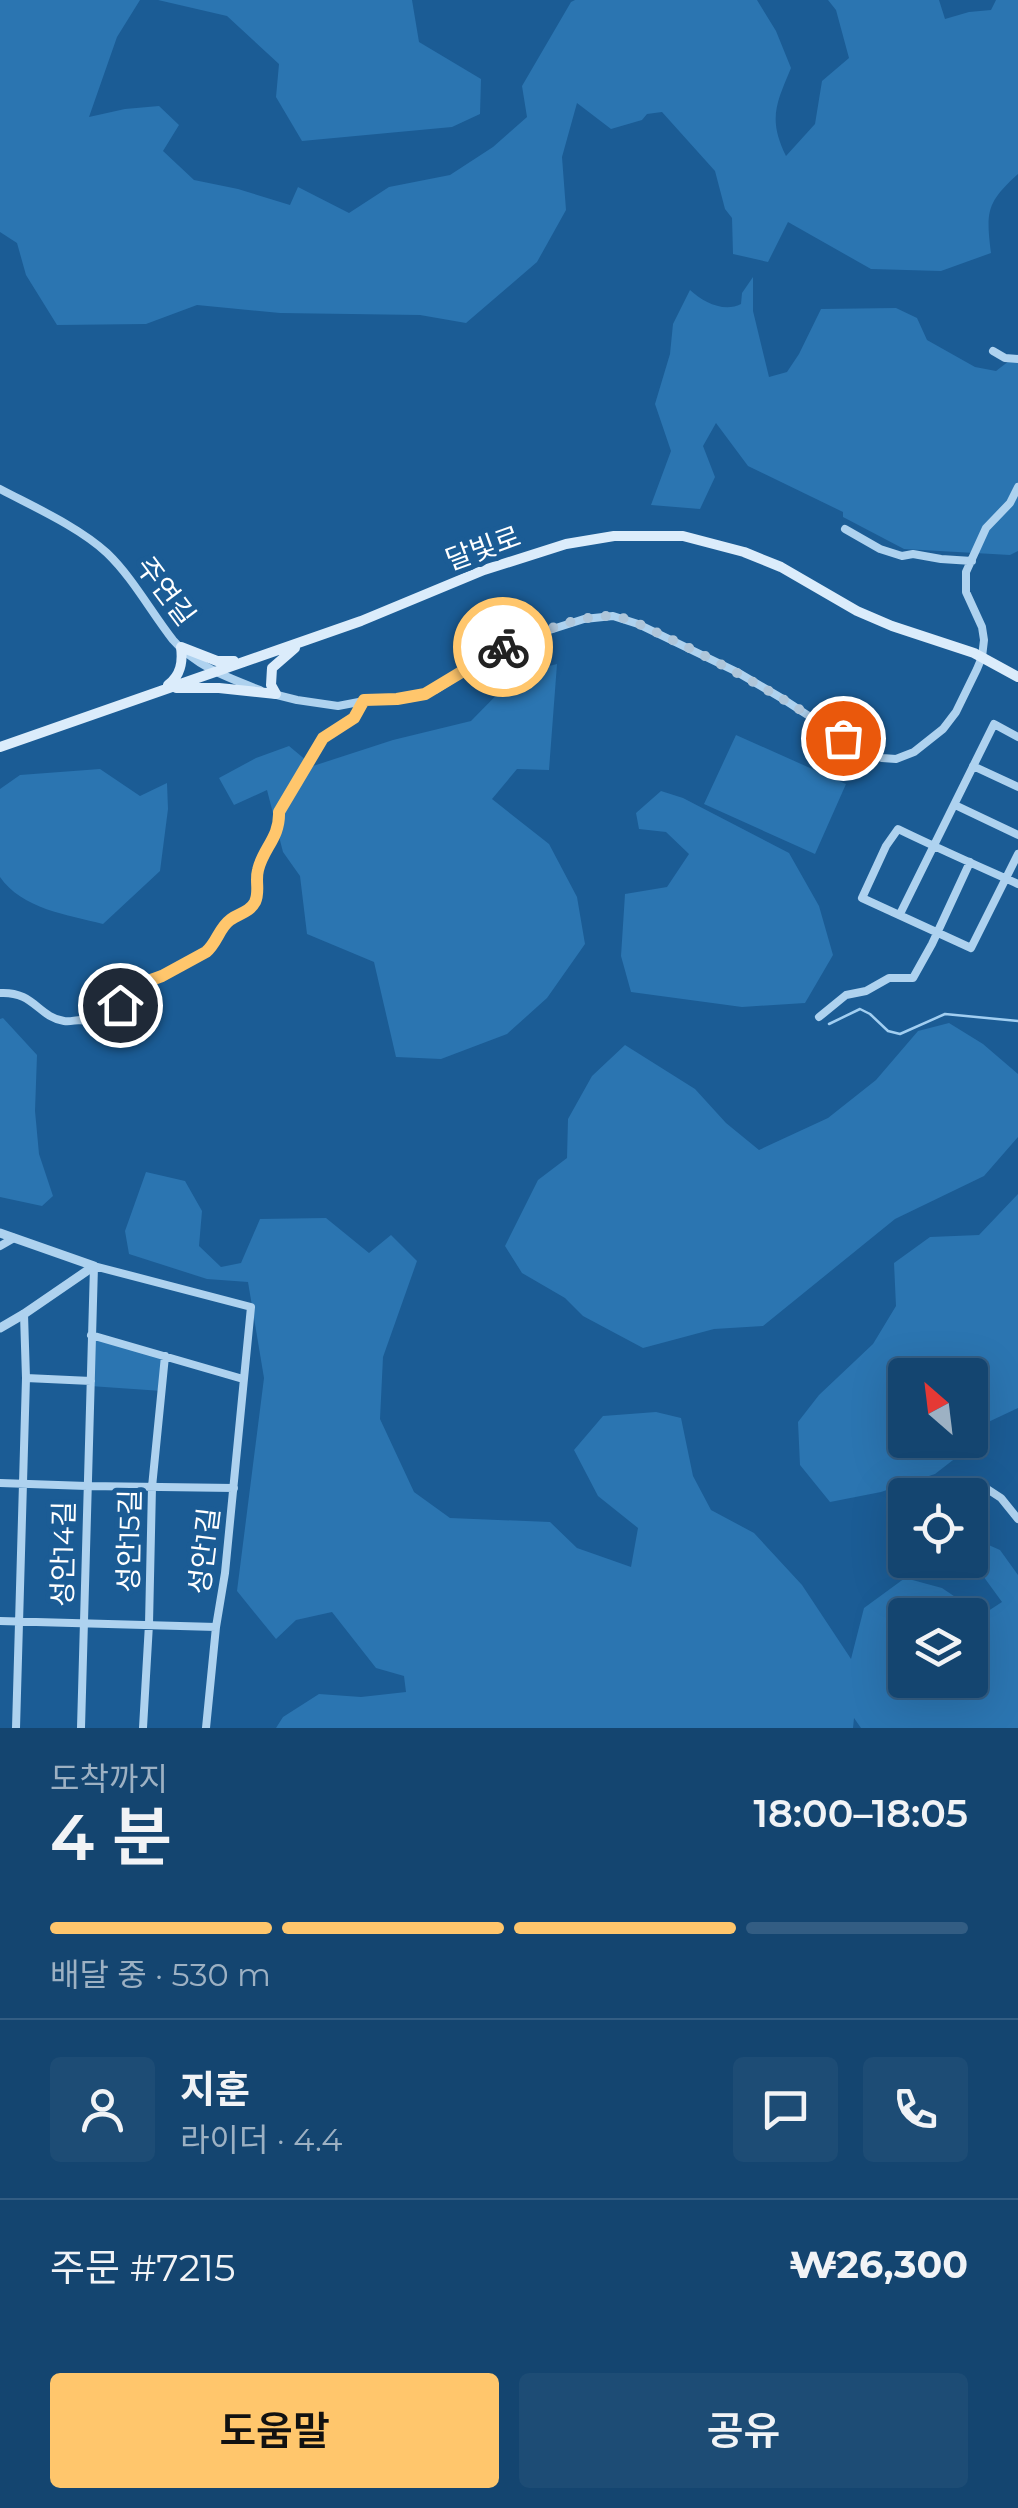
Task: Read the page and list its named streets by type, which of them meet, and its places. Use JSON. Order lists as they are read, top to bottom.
{
  "streets": {
    "main road": ["달빛로"],
    "street": [
      "주연길",
      "성안15길",
      "성안1길",
      "성안14길"
    ]
  },
  "crossings": [
    ["달빛로", "주연길"],
    ["성안1길", "성안14길"]
  ],
  "north": "top left",
  "page": {
    "heading": ["4 분", "도착까지", "18:00–18:05"],
    "panel": [
      "지훈",
      "라이더 · 4.4",
      "주문 #7215",
      "₩26,300"
    ],
    "bar": "배달 중 · 530 m",
    "buttons": ["도움말", "공유"]
  }
}
